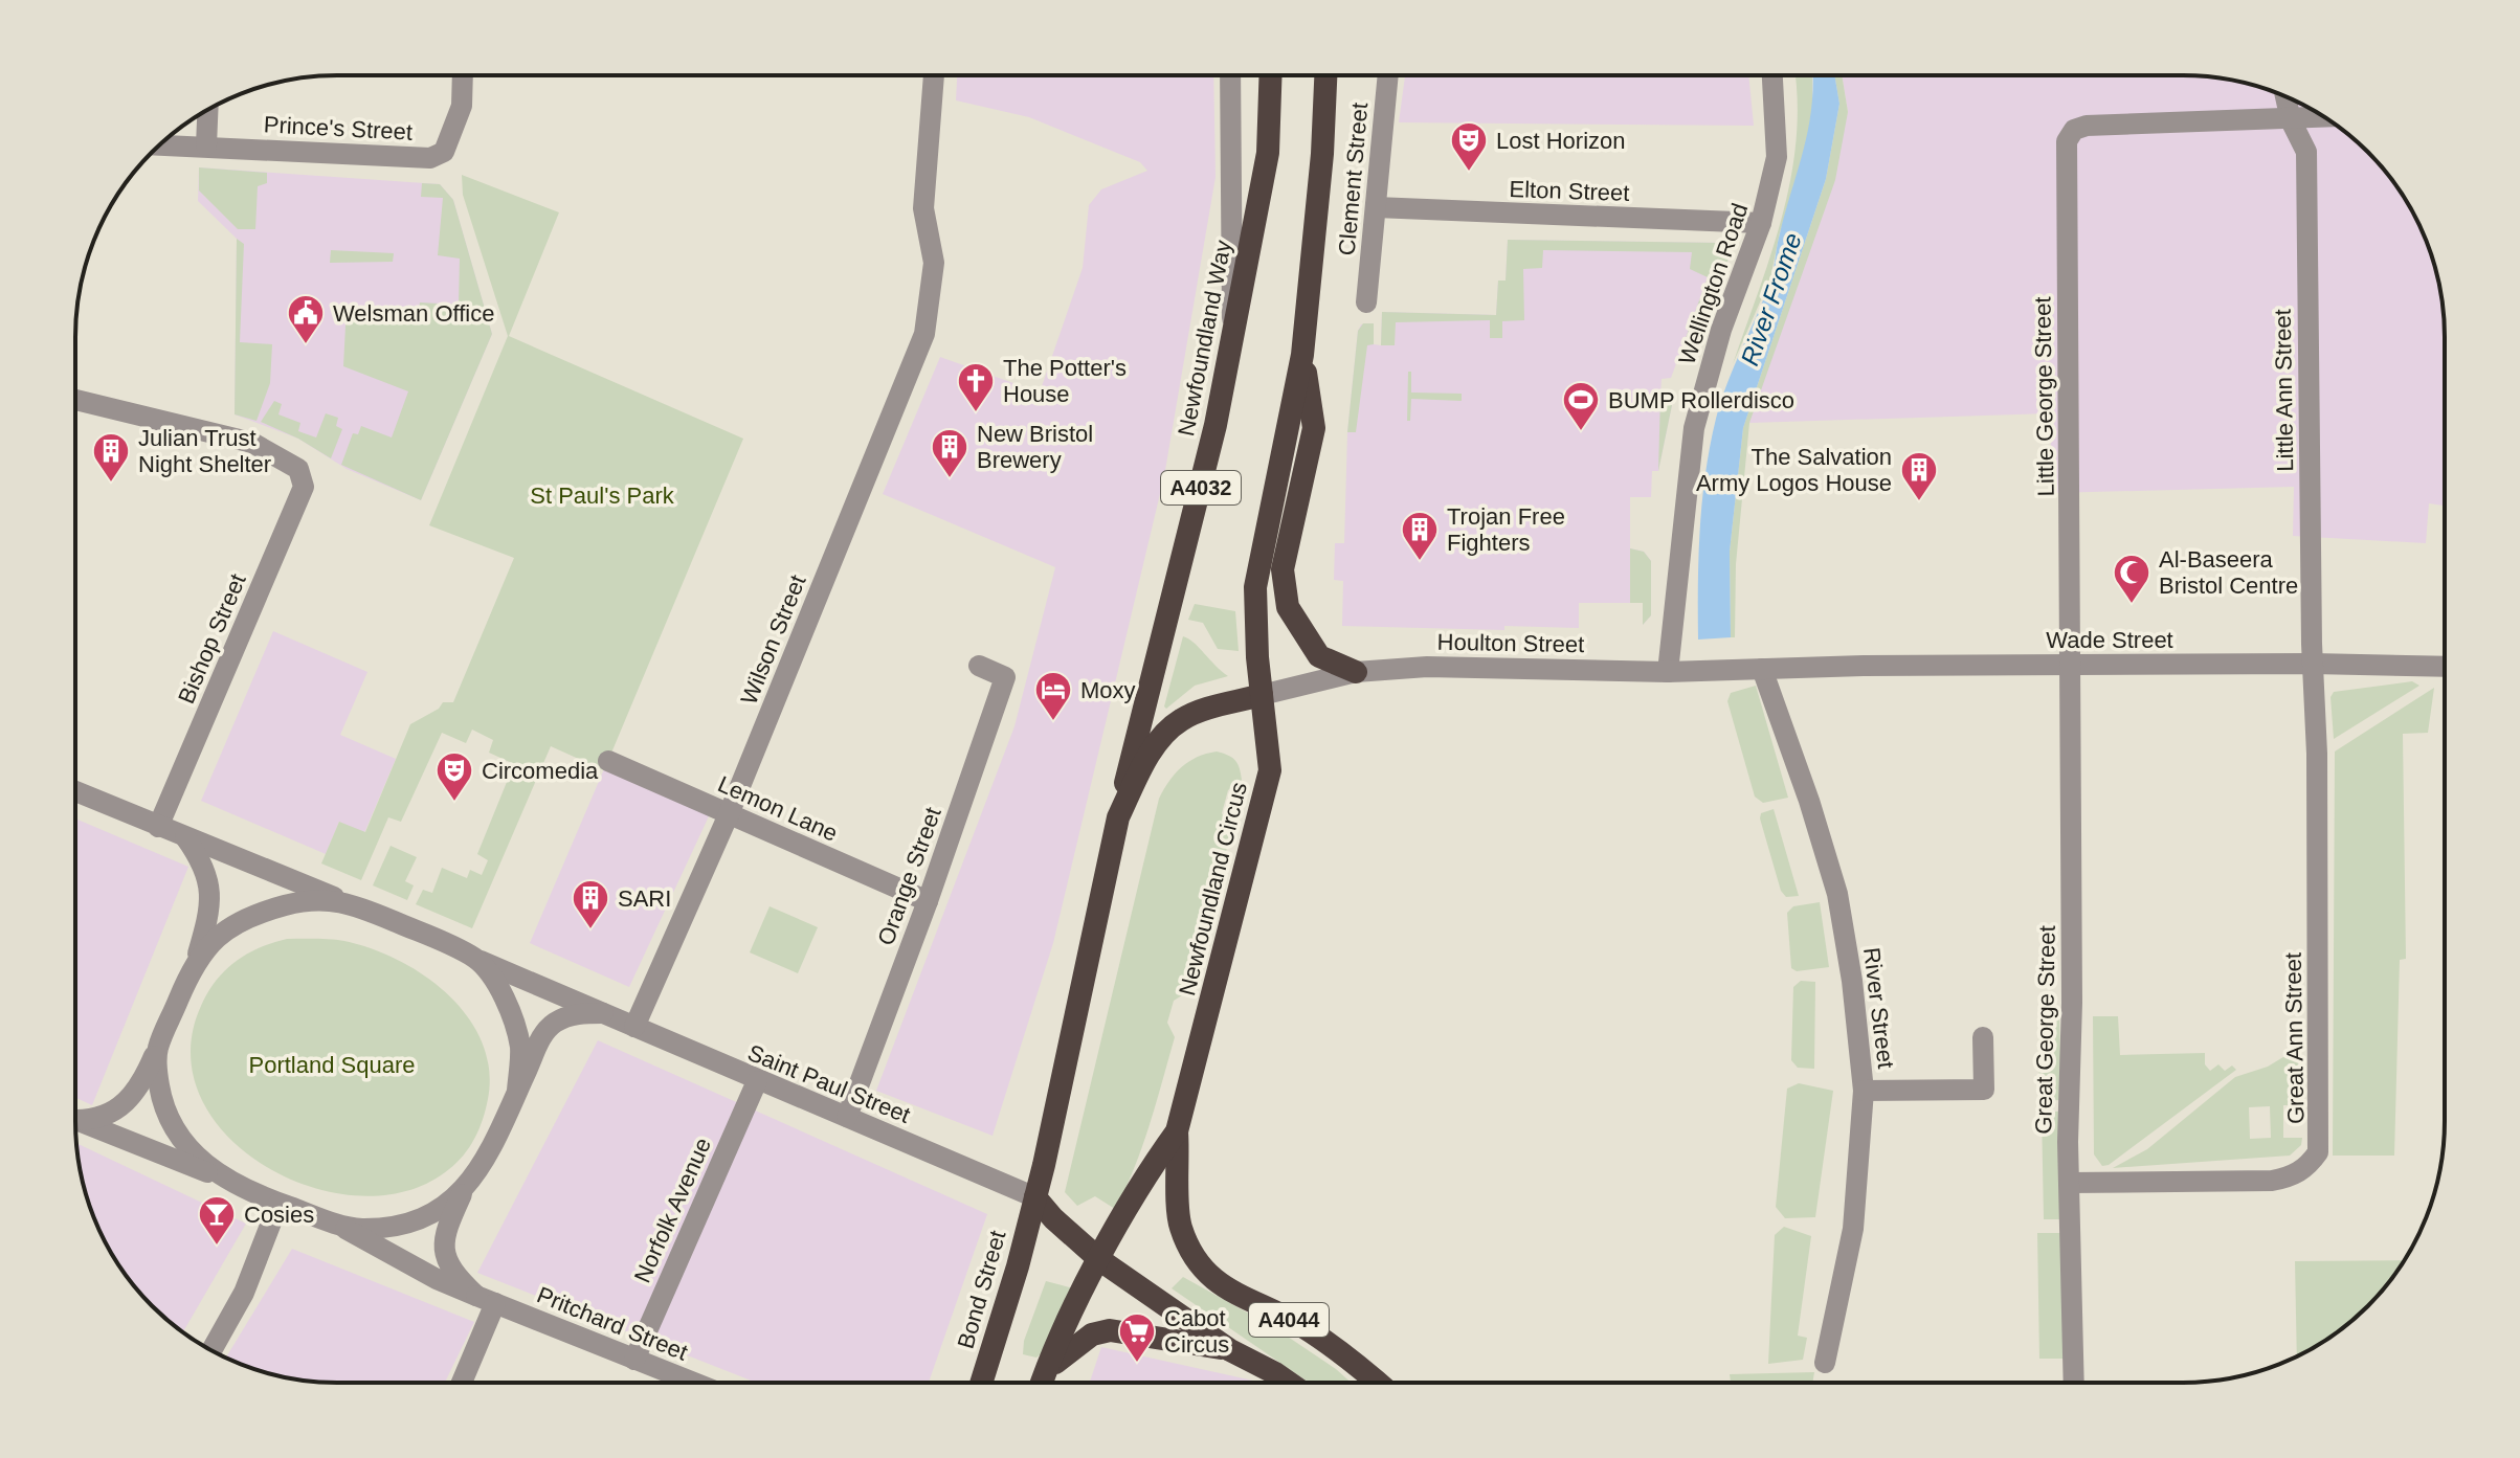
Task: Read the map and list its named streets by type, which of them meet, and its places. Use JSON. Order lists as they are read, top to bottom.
{
  "streets": {
    "highway": [
      "Newfoundland Way",
      "A4032",
      "Newfoundland Circus",
      "Bond Street",
      "A4044"
    ],
    "street": [
      "Prince's Street",
      "Clement Street",
      "Elton Street",
      "Wellington Road",
      "Little Ann Street",
      "Little George Street",
      "Bishop Street",
      "Wilson Street",
      "Wade Street",
      "Houlton Street",
      "Lemon Lane",
      "Orange Street",
      "River Street",
      "Great George Street",
      "Great Ann Street",
      "Saint Paul Street",
      "Norfolk Avenue",
      "Pritchard Street"
    ]
  },
  "crossings": [
    ["Clement Street", "Elton Street"],
    ["Elton Street", "Wellington Road"],
    ["Wellington Road", "Houlton Street"],
    ["Little Ann Street", "Little George Street"],
    ["Little Ann Street", "Wade Street"],
    ["Little Ann Street", "Great Ann Street"],
    ["Little George Street", "Wade Street"],
    ["Little George Street", "Great George Street"],
    ["A4032", "Houlton Street"],
    ["A4032", "Newfoundland Circus"],
    ["Wilson Street", "Lemon Lane"],
    ["Wilson Street", "Saint Paul Street"],
    ["Wade Street", "Houlton Street"],
    ["Wade Street", "River Street"],
    ["Wade Street", "Great George Street"],
    ["Wade Street", "Great Ann Street"],
    ["Houlton Street", "Newfoundland Circus"],
    ["Houlton Street", "River Street"],
    ["Lemon Lane", "Orange Street"],
    ["Orange Street", "Saint Paul Street"],
    ["Newfoundland Circus", "A4044"],
    ["Great George Street", "Great Ann Street"],
    ["Saint Paul Street", "Norfolk Avenue"],
    ["Saint Paul Street", "Bond Street"],
    ["Saint Paul Street", "A4044"],
    ["Norfolk Avenue", "Pritchard Street"],
    ["Bond Street", "A4044"]
  ],
  "water": ["River Frome"],
  "parks": ["St Paul's Park", "Portland Square"],
  "places": {
    "theatre": ["Lost Horizon", "Circomedia"],
    "public building": ["Welsman Office"],
    "church": ["The Potter's House"],
    "sports": ["BUMP Rollerdisco"],
    "building": [
      "New Bristol Brewery",
      "Julian Trust Night Shelter",
      "The Salvation Army Logos House",
      "Trojan Free Fighters",
      "SARI"
    ],
    "mosque": ["Al-Baseera Bristol Centre"],
    "hotel": ["Moxy"],
    "bar": ["Cosies"],
    "supermarket": ["Cabot Circus"]
  }
}
